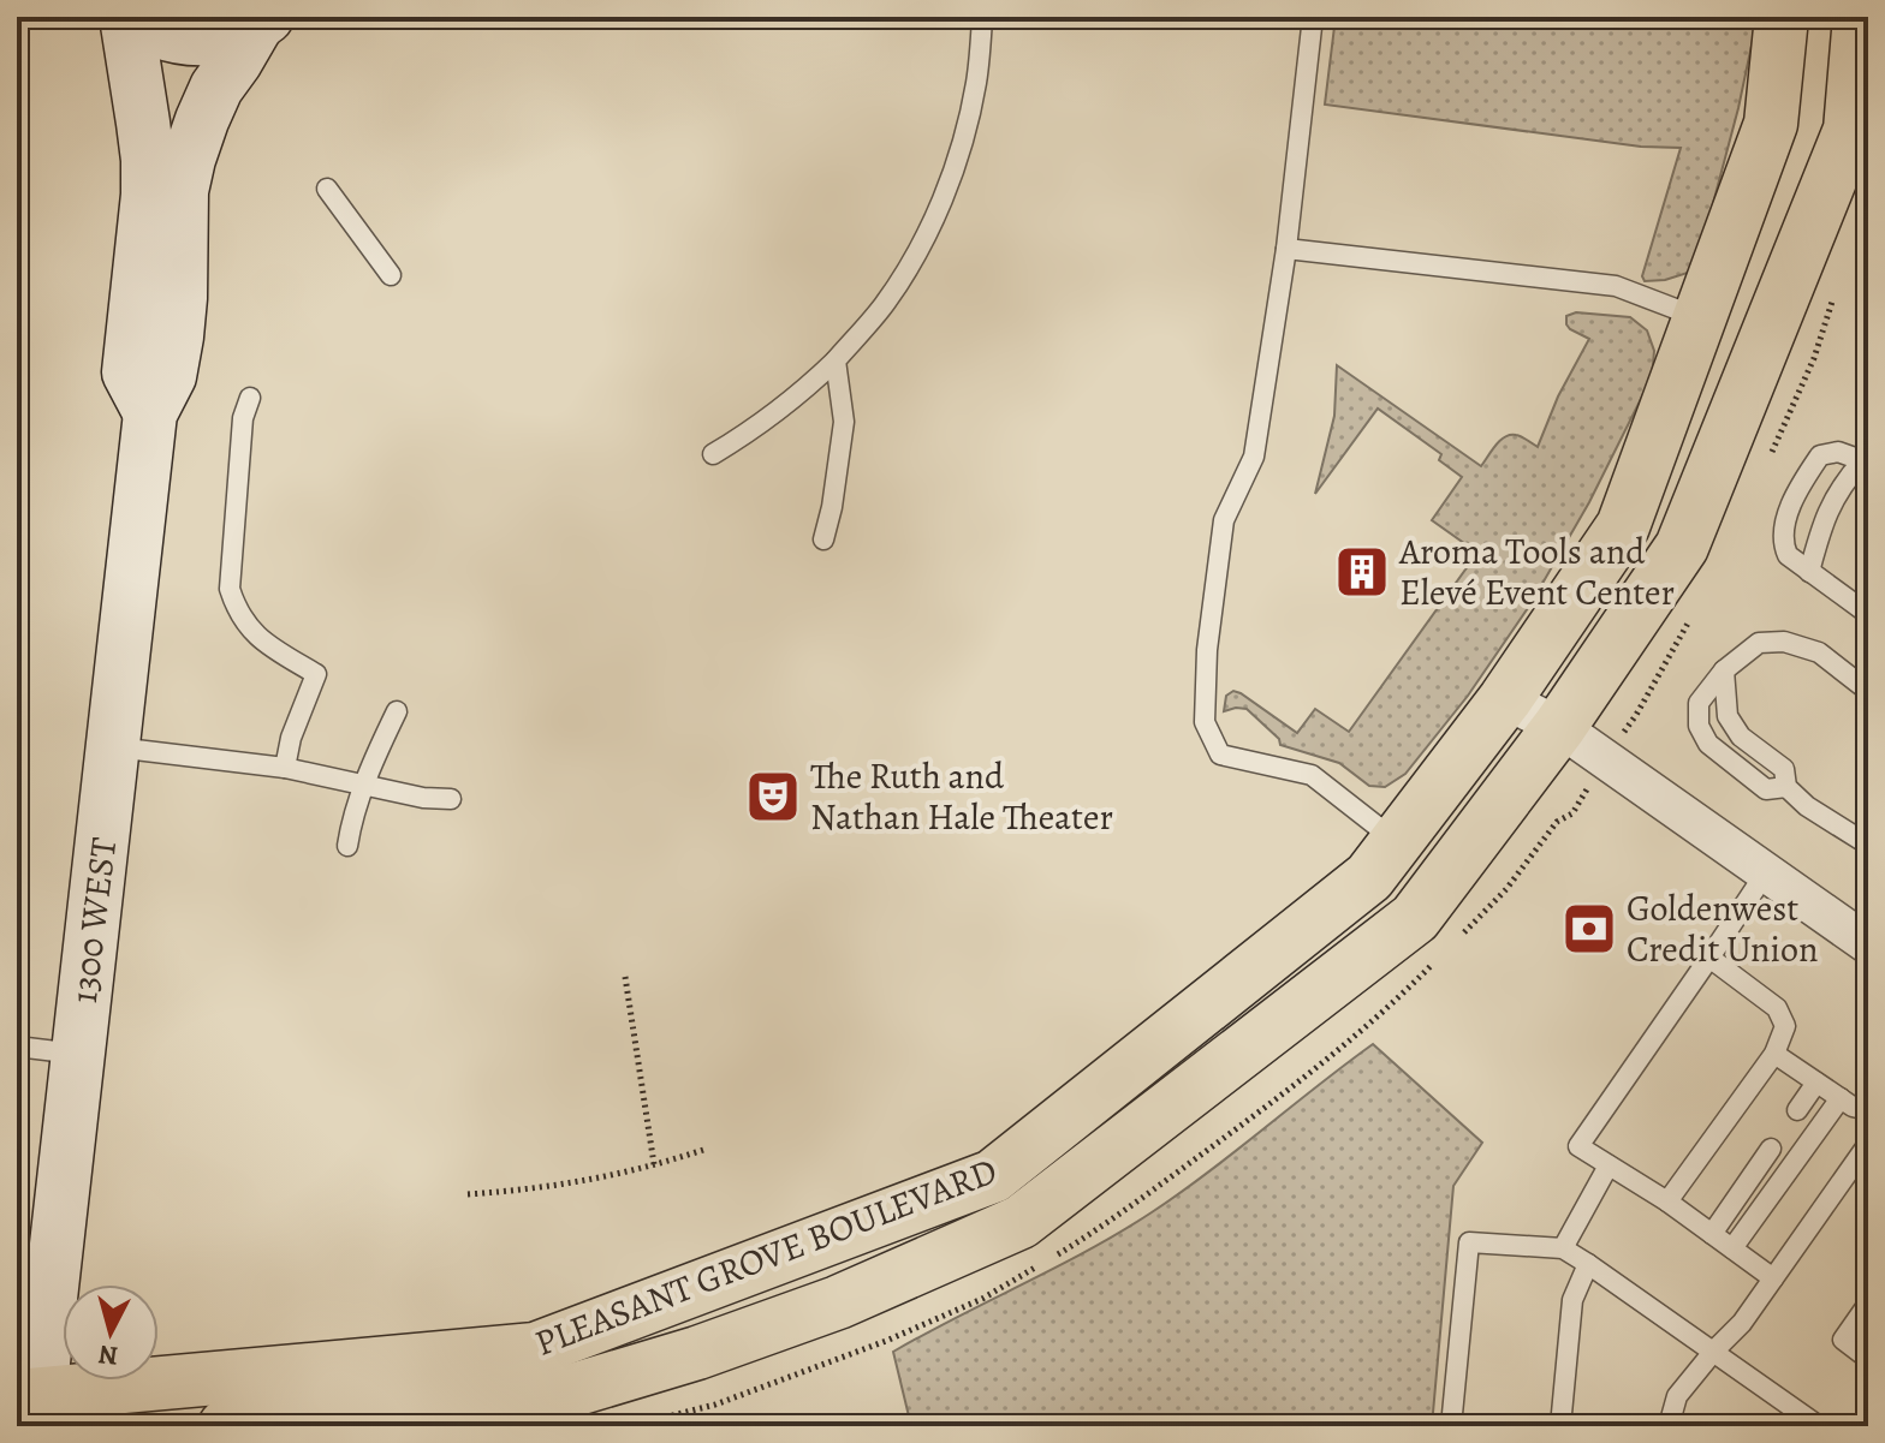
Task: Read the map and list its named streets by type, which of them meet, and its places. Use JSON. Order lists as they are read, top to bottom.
{
  "streets": {
    "main road": ["PLEASANT GROVE BOULEVARD"],
    "street": ["1300 WEST"]
  },
  "crossings": [
    ["1300 WEST", "PLEASANT GROVE BOULEVARD"]
  ],
  "places": {
    "building": ["Aroma Tools and Elevé Event Center"],
    "theatre": ["The Ruth and Nathan Hale Theater"],
    "bank": ["Goldenwest Credit Union"]
  },
  "north": "bottom"
}
